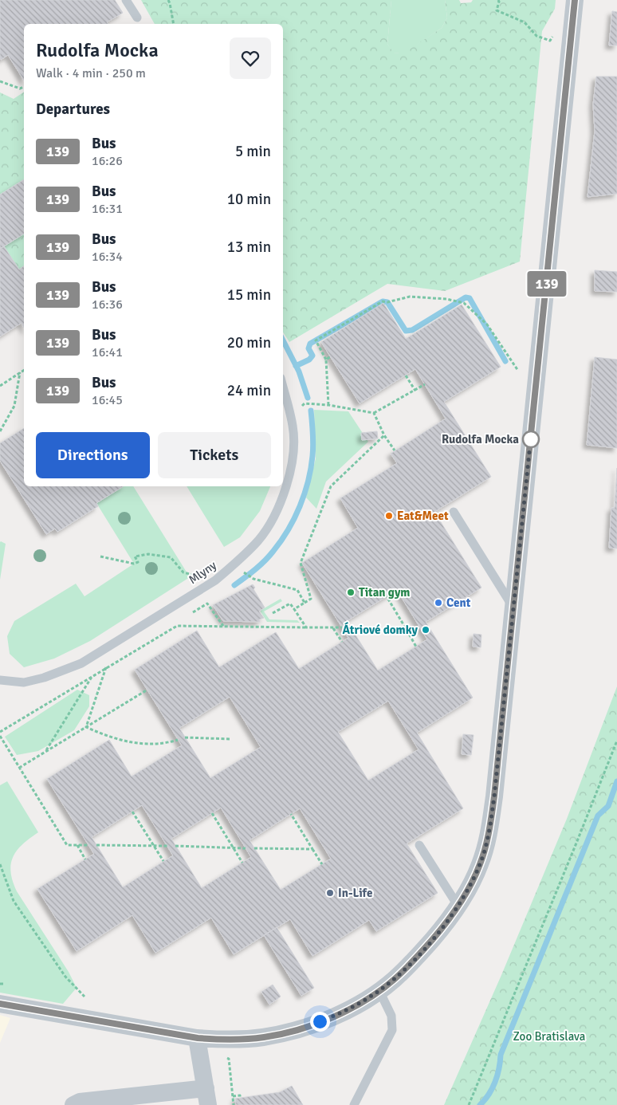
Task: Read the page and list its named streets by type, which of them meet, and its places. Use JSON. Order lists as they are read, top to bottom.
{
  "streets": {
    "lane": ["Mlyny"]
  },
  "parks": ["Zoo Bratislava"],
  "places": [
    "Rudolfa Mocka",
    "Eat&Meet",
    "Titan gym",
    "Cent",
    "Átriové domky",
    "In-Life"
  ],
  "lines": ["bus line 139"],
  "page": {
    "on_map": "139",
    "heading": [
      ["Rudolfa Mocka", "Walk · 4 min · 250 m"],
      "Departures"
    ],
    "list": [
      {
        "mark": "139",
        "name": "Bus",
        "note": "16:26",
        "value": "5 min"
      },
      {
        "mark": "139",
        "name": "Bus",
        "note": "16:31",
        "value": "10 min"
      },
      {
        "mark": "139",
        "name": "Bus",
        "note": "16:34",
        "value": "13 min"
      },
      {
        "mark": "139",
        "name": "Bus",
        "note": "16:36",
        "value": "15 min"
      },
      {
        "mark": "139",
        "name": "Bus",
        "note": "16:41",
        "value": "20 min"
      },
      {
        "mark": "139",
        "name": "Bus",
        "note": "16:45",
        "value": "24 min"
      }
    ],
    "buttons": ["Directions", "Tickets"]
  }
}
